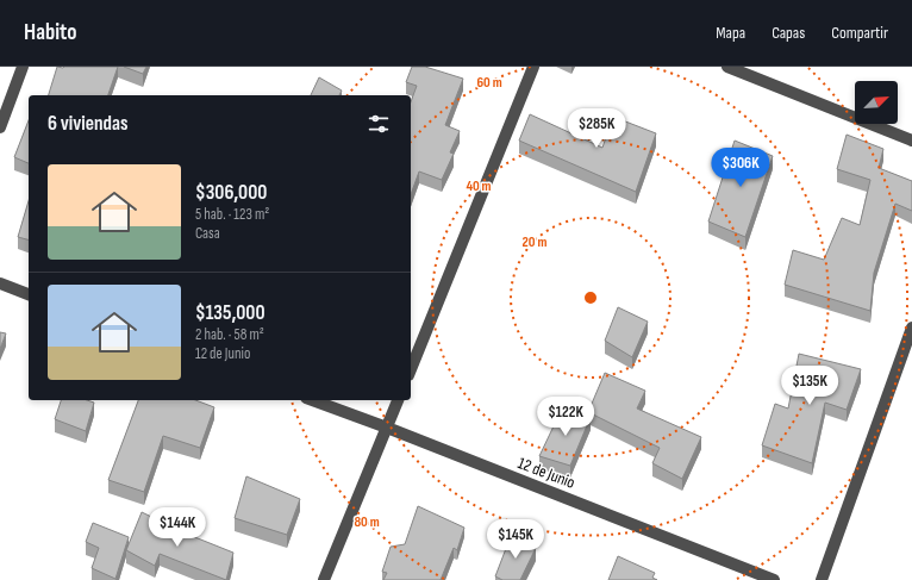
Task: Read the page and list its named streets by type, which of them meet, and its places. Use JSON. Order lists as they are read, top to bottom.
{
  "streets": {
    "street": ["12 de Junio"]
  },
  "north": "top right",
  "page": {
    "header": "Habito",
    "nav": ["Mapa", "Capas", "Compartir"],
    "heading": "6 viviendas",
    "price": [
      "$285K",
      "$306K",
      "$135K",
      "$122K",
      "$144K",
      "$145K"
    ],
    "list": [
      {
        "name": "$306,000",
        "note": "5 hab. · 123 m² · Casa"
      },
      {
        "name": "$135,000",
        "note": "2 hab. · 58 m² · 12 de Junio"
      }
    ]
  },
  "rings": [
    "60 m",
    "40 m",
    "20 m",
    "80 m"
  ]
}
